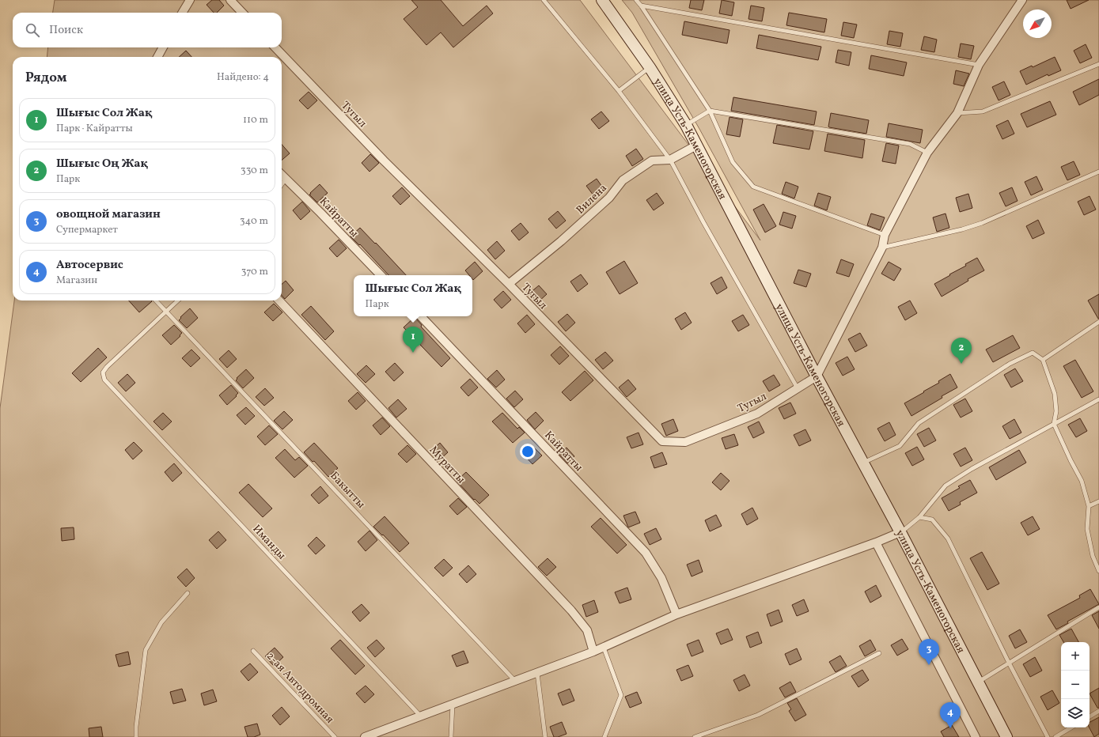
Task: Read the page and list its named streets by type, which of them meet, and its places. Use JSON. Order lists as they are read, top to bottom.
{
  "streets": {
    "street": [
      "Тугыл",
      "улица Усть-Каменогорская",
      "Вилена",
      "Кайратты",
      "Муратты"
    ],
    "lane": ["Бакытты", "Иманды", "2-ая Автодромная"]
  },
  "crossings": [
    ["Тугыл", "улица Усть-Каменогорская"],
    ["Тугыл", "Вилена"],
    ["улица Усть-Каменогорская", "Вилена"],
    ["Бакытты", "Иманды"]
  ],
  "north": "bottom left",
  "page": {
    "search": "Поиск",
    "heading": ["Рядом", "Найдено: 4"],
    "list": [
      {
        "mark": "1",
        "name": "Шығыс Сол Жақ",
        "note": "Парк · Кайратты",
        "value": "110 m"
      },
      {
        "mark": "2",
        "name": "Шығыс Оң Жақ",
        "note": "Парк",
        "value": "330 m"
      },
      {
        "mark": "3",
        "name": "овощной магазин",
        "note": "Супермаркет",
        "value": "340 m"
      },
      {
        "mark": "4",
        "name": "Автосервис",
        "note": "Магазин",
        "value": "370 m"
      }
    ],
    "popup": ["Шығыс Сол Жақ", "Парк"],
    "pins": [
      "1",
      "2",
      "3",
      "4"
    ],
    "map_buttons": ["+", "−"]
  }
}
